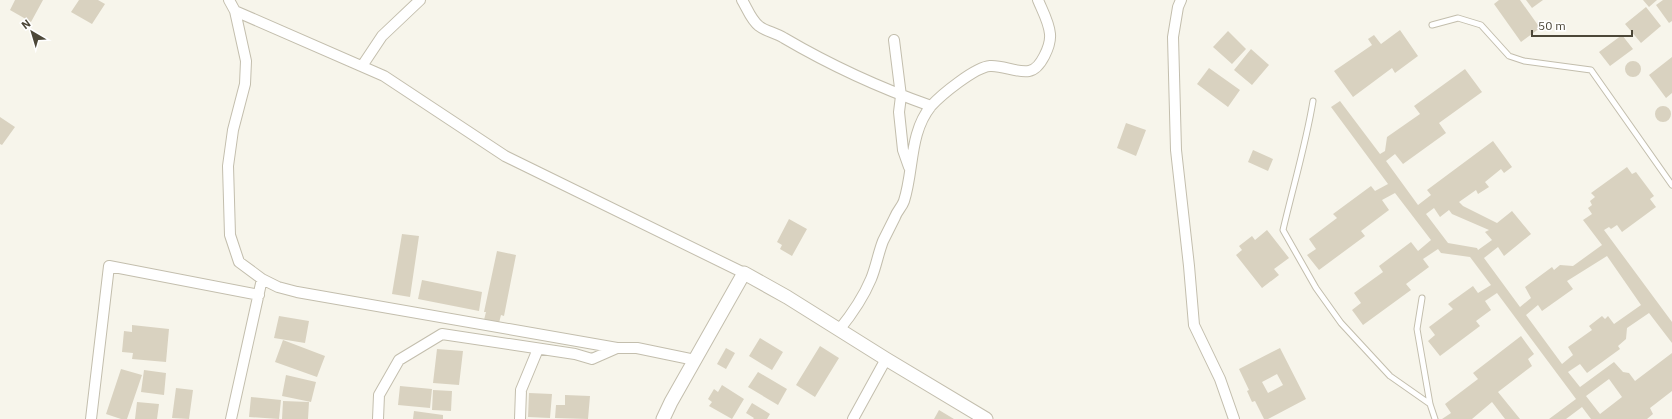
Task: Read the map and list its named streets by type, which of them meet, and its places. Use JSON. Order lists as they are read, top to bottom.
{
  "scale_bar": "50 m",
  "north": "top left"
}
